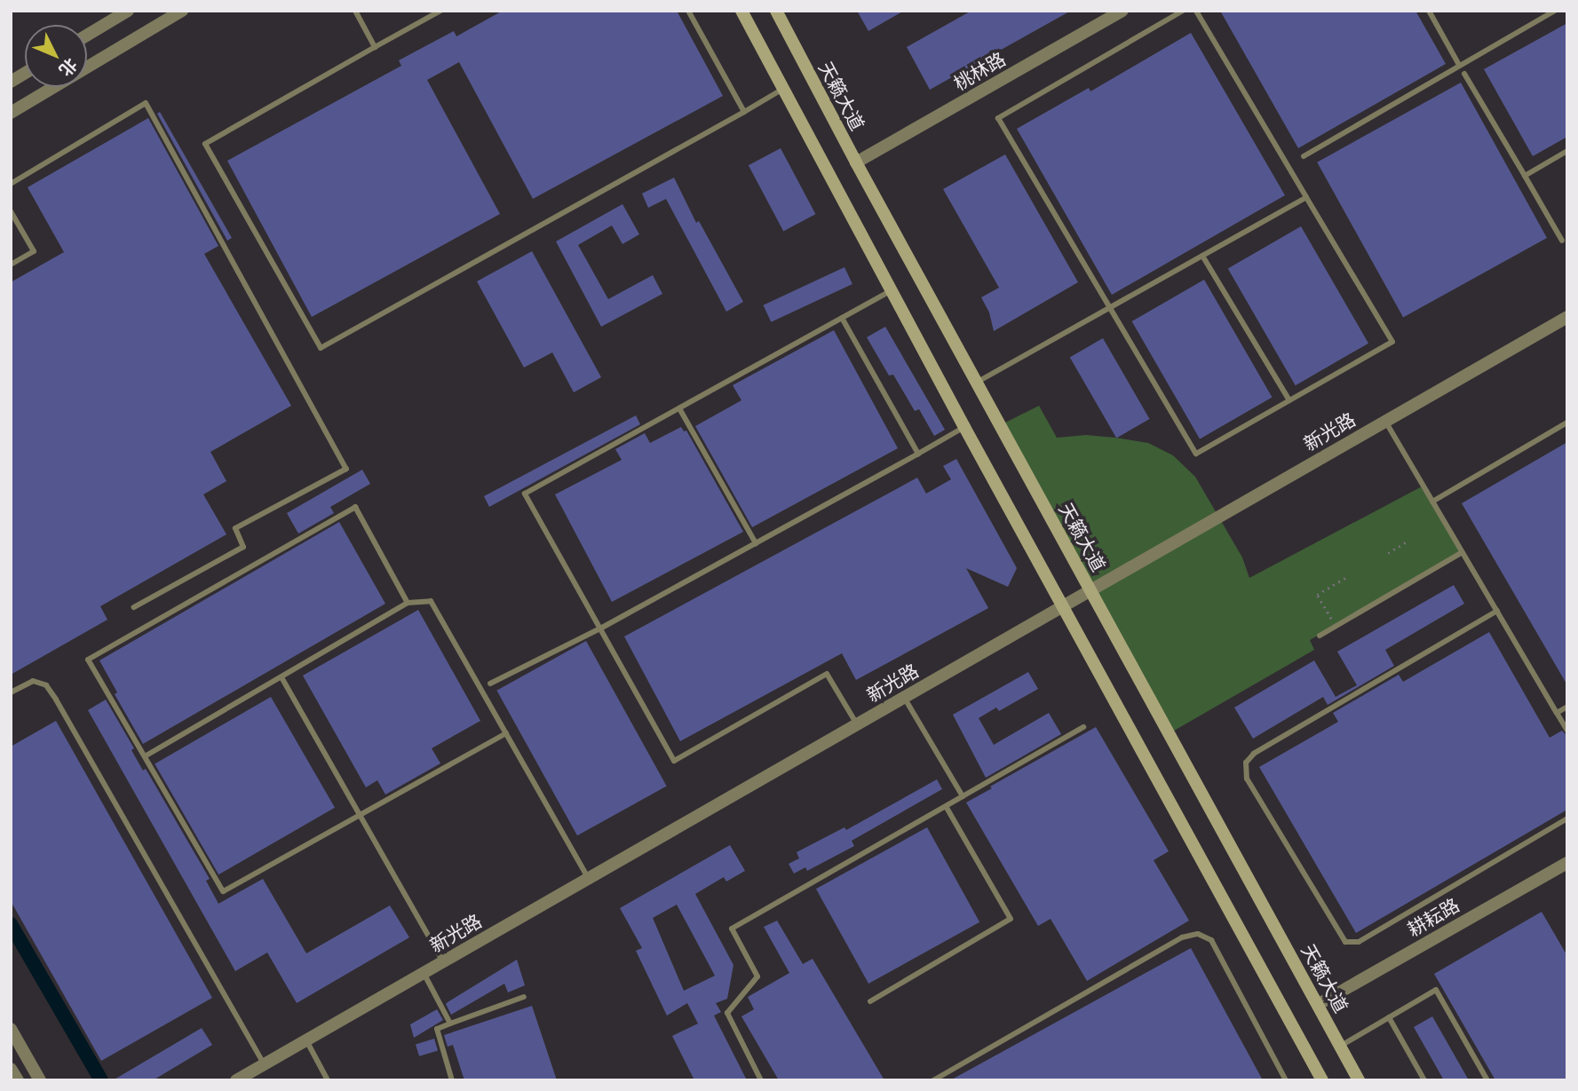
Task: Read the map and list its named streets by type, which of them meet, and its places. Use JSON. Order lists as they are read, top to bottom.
{
  "streets": {
    "main road": ["天籁大道"],
    "street": ["桃林路", "新光路", "耕耘路"]
  },
  "crossings": [
    ["桃林路", "天籁大道"],
    ["天籁大道", "新光路"],
    ["天籁大道", "耕耘路"]
  ],
  "north": "bottom right"
}
